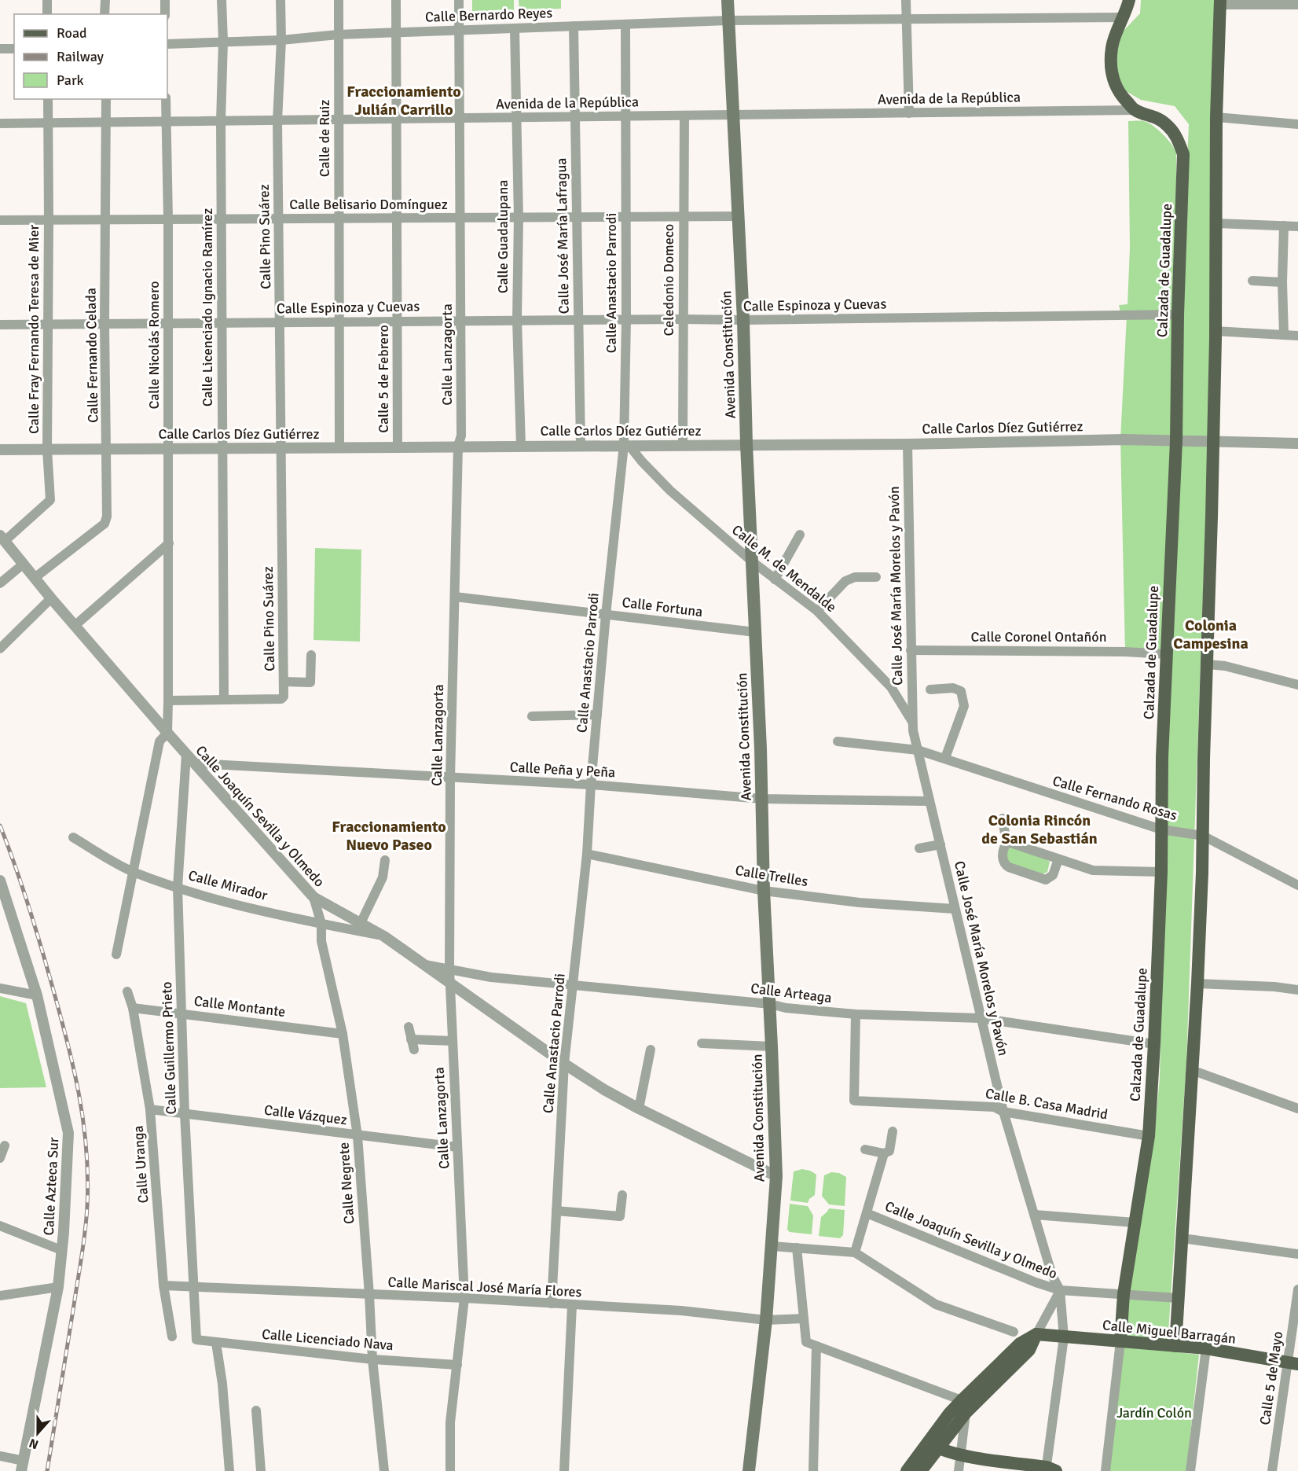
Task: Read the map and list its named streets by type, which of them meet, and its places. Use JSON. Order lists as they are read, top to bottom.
{
  "streets": {
    "main road": ["Calzada de Guadalupe", "Avenida Constitución", "Calle Miguel Barragán"],
    "street": [
      "Calle Bernardo Reyes",
      "Avenida de la República",
      "Calle de Ruiz",
      "Calle Belisario Domínguez",
      "Calle José María Lafragua",
      "Calle Pino Suárez",
      "Calle Guadalupana",
      "Celedonio Domeco",
      "Calle Anastacio Parrodi",
      "Calle Espinoza y Cuevas",
      "Calle Licenciado Ignacio Ramírez",
      "Calle Fray Fernando Teresa de Mier",
      "Calle Nicolás Romero",
      "Calle Lanzagorta",
      "Calle Fernando Celada",
      "Calle 5 de Febrero",
      "Calle Carlos Díez Gutiérrez",
      "Calle M. de Mendalde",
      "Calle José María Morelos y Pavón",
      "Calle Fortuna",
      "Calle Coronel Ontañón",
      "Calle Peña y Peña",
      "Calle Fernando Rosas",
      "Calle Joaquín Sevilla y Olmedo",
      "Calle Trelles",
      "Calle Mirador",
      "Calle Arteaga",
      "Calle Montante",
      "Calle Guillermo Prieto",
      "Calle B. Casa Madrid",
      "Calle Vázquez",
      "Calle Uranga",
      "Calle Negrete",
      "Calle Azteca Sur",
      "Calle Mariscal José María Flores",
      "Calle Licenciado Nava",
      "Calle 5 de Mayo"
    ]
  },
  "crossings": [
    ["Calle Bernardo Reyes", "Calle de Ruiz"],
    ["Calle Bernardo Reyes", "Calle José María Lafragua"],
    ["Calle Bernardo Reyes", "Calle Pino Suárez"],
    ["Calle Bernardo Reyes", "Calle Guadalupana"],
    ["Calle Bernardo Reyes", "Calzada de Guadalupe"],
    ["Calle Bernardo Reyes", "Calle Anastacio Parrodi"],
    ["Calle Bernardo Reyes", "Calle Licenciado Ignacio Ramírez"],
    ["Calle Bernardo Reyes", "Calle Lanzagorta"],
    ["Calle Bernardo Reyes", "Avenida Constitución"],
    ["Calle Bernardo Reyes", "Calle 5 de Febrero"],
    ["Avenida de la República", "Calle de Ruiz"],
    ["Avenida de la República", "Calle José María Lafragua"],
    ["Avenida de la República", "Calle Pino Suárez"],
    ["Avenida de la República", "Calle Guadalupana"],
    ["Avenida de la República", "Calzada de Guadalupe"],
    ["Avenida de la República", "Celedonio Domeco"],
    ["Avenida de la República", "Calle Anastacio Parrodi"],
    ["Avenida de la República", "Calle Licenciado Ignacio Ramírez"],
    ["Avenida de la República", "Calle Fray Fernando Teresa de Mier"],
    ["Avenida de la República", "Calle Nicolás Romero"],
    ["Avenida de la República", "Calle Lanzagorta"],
    ["Avenida de la República", "Avenida Constitución"],
    ["Avenida de la República", "Calle Fernando Celada"],
    ["Avenida de la República", "Calle 5 de Febrero"],
    ["Calle de Ruiz", "Calle Belisario Domínguez"],
    ["Calle de Ruiz", "Calle Espinoza y Cuevas"],
    ["Calle de Ruiz", "Calle Carlos Díez Gutiérrez"],
    ["Calle Belisario Domínguez", "Calle José María Lafragua"],
    ["Calle Belisario Domínguez", "Calle Pino Suárez"],
    ["Calle Belisario Domínguez", "Calle Guadalupana"],
    ["Calle Belisario Domínguez", "Celedonio Domeco"],
    ["Calle Belisario Domínguez", "Calle Anastacio Parrodi"],
    ["Calle Belisario Domínguez", "Calle Licenciado Ignacio Ramírez"],
    ["Calle Belisario Domínguez", "Calle Fray Fernando Teresa de Mier"],
    ["Calle Belisario Domínguez", "Calle Nicolás Romero"],
    ["Calle Belisario Domínguez", "Calle Lanzagorta"],
    ["Calle Belisario Domínguez", "Avenida Constitución"],
    ["Calle Belisario Domínguez", "Calle Fernando Celada"],
    ["Calle Belisario Domínguez", "Calle 5 de Febrero"],
    ["Calle José María Lafragua", "Calle Espinoza y Cuevas"],
    ["Calle José María Lafragua", "Calle Carlos Díez Gutiérrez"],
    ["Calle Pino Suárez", "Calle Espinoza y Cuevas"],
    ["Calle Pino Suárez", "Calle Licenciado Ignacio Ramírez"],
    ["Calle Pino Suárez", "Calle Carlos Díez Gutiérrez"],
    ["Calle Guadalupana", "Calle Espinoza y Cuevas"],
    ["Calle Guadalupana", "Calle Carlos Díez Gutiérrez"],
    ["Calzada de Guadalupe", "Calle Espinoza y Cuevas"],
    ["Calzada de Guadalupe", "Calle Carlos Díez Gutiérrez"],
    ["Calzada de Guadalupe", "Calle Coronel Ontañón"],
    ["Calzada de Guadalupe", "Calle Fernando Rosas"],
    ["Calzada de Guadalupe", "Calle Joaquín Sevilla y Olmedo"],
    ["Calzada de Guadalupe", "Calle Arteaga"],
    ["Calzada de Guadalupe", "Calle B. Casa Madrid"],
    ["Calzada de Guadalupe", "Calle Miguel Barragán"],
    ["Celedonio Domeco", "Calle Espinoza y Cuevas"],
    ["Celedonio Domeco", "Calle Carlos Díez Gutiérrez"],
    ["Calle Anastacio Parrodi", "Calle Espinoza y Cuevas"],
    ["Calle Anastacio Parrodi", "Calle Carlos Díez Gutiérrez"],
    ["Calle Anastacio Parrodi", "Calle M. de Mendalde"],
    ["Calle Anastacio Parrodi", "Calle Fortuna"],
    ["Calle Anastacio Parrodi", "Calle Peña y Peña"],
    ["Calle Anastacio Parrodi", "Calle Joaquín Sevilla y Olmedo"],
    ["Calle Anastacio Parrodi", "Calle Trelles"],
    ["Calle Anastacio Parrodi", "Calle Arteaga"],
    ["Calle Anastacio Parrodi", "Calle Mariscal José María Flores"],
    ["Calle Espinoza y Cuevas", "Calle Licenciado Ignacio Ramírez"],
    ["Calle Espinoza y Cuevas", "Calle Fray Fernando Teresa de Mier"],
    ["Calle Espinoza y Cuevas", "Calle Nicolás Romero"],
    ["Calle Espinoza y Cuevas", "Calle Lanzagorta"],
    ["Calle Espinoza y Cuevas", "Avenida Constitución"],
    ["Calle Espinoza y Cuevas", "Calle Fernando Celada"],
    ["Calle Espinoza y Cuevas", "Calle 5 de Febrero"],
    ["Calle Licenciado Ignacio Ramírez", "Calle Carlos Díez Gutiérrez"],
    ["Calle Fray Fernando Teresa de Mier", "Calle Carlos Díez Gutiérrez"],
    ["Calle Fray Fernando Teresa de Mier", "Calle Joaquín Sevilla y Olmedo"],
    ["Calle Nicolás Romero", "Calle Carlos Díez Gutiérrez"],
    ["Calle Nicolás Romero", "Calle Joaquín Sevilla y Olmedo"],
    ["Calle Lanzagorta", "Calle Carlos Díez Gutiérrez"],
    ["Calle Lanzagorta", "Calle Fortuna"],
    ["Calle Lanzagorta", "Calle Peña y Peña"],
    ["Calle Lanzagorta", "Calle Joaquín Sevilla y Olmedo"],
    ["Calle Lanzagorta", "Calle Arteaga"],
    ["Calle Lanzagorta", "Calle Vázquez"],
    ["Calle Lanzagorta", "Calle Mariscal José María Flores"],
    ["Calle Lanzagorta", "Calle Licenciado Nava"],
    ["Avenida Constitución", "Calle Carlos Díez Gutiérrez"],
    ["Avenida Constitución", "Calle M. de Mendalde"],
    ["Avenida Constitución", "Calle Fortuna"],
    ["Avenida Constitución", "Calle Peña y Peña"],
    ["Avenida Constitución", "Calle Joaquín Sevilla y Olmedo"],
    ["Avenida Constitución", "Calle Trelles"],
    ["Avenida Constitución", "Calle Arteaga"],
    ["Avenida Constitución", "Calle Mariscal José María Flores"],
    ["Calle Fernando Celada", "Calle Carlos Díez Gutiérrez"],
    ["Calle Fernando Celada", "Calle Joaquín Sevilla y Olmedo"],
    ["Calle 5 de Febrero", "Calle Carlos Díez Gutiérrez"],
    ["Calle Carlos Díez Gutiérrez", "Calle M. de Mendalde"],
    ["Calle Carlos Díez Gutiérrez", "Calle José María Morelos y Pavón"],
    ["Calle M. de Mendalde", "Calle José María Morelos y Pavón"],
    ["Calle José María Morelos y Pavón", "Calle Coronel Ontañón"],
    ["Calle José María Morelos y Pavón", "Calle Peña y Peña"],
    ["Calle José María Morelos y Pavón", "Calle Fernando Rosas"],
    ["Calle José María Morelos y Pavón", "Calle Joaquín Sevilla y Olmedo"],
    ["Calle José María Morelos y Pavón", "Calle Trelles"],
    ["Calle José María Morelos y Pavón", "Calle Arteaga"],
    ["Calle José María Morelos y Pavón", "Calle B. Casa Madrid"],
    ["Calle José María Morelos y Pavón", "Calle Miguel Barragán"],
    ["Calle Peña y Peña", "Calle Joaquín Sevilla y Olmedo"],
    ["Calle Joaquín Sevilla y Olmedo", "Calle Mirador"],
    ["Calle Joaquín Sevilla y Olmedo", "Calle Arteaga"],
    ["Calle Joaquín Sevilla y Olmedo", "Calle Guillermo Prieto"],
    ["Calle Joaquín Sevilla y Olmedo", "Calle Negrete"],
    ["Calle Mirador", "Calle Guillermo Prieto"],
    ["Calle Mirador", "Calle Negrete"],
    ["Calle Arteaga", "Calle B. Casa Madrid"],
    ["Calle Montante", "Calle Guillermo Prieto"],
    ["Calle Montante", "Calle Uranga"],
    ["Calle Montante", "Calle Negrete"],
    ["Calle Guillermo Prieto", "Calle Vázquez"],
    ["Calle Guillermo Prieto", "Calle Mariscal José María Flores"],
    ["Calle Guillermo Prieto", "Calle Licenciado Nava"],
    ["Calle Vázquez", "Calle Uranga"],
    ["Calle Vázquez", "Calle Negrete"],
    ["Calle Uranga", "Calle Mariscal José María Flores"],
    ["Calle Negrete", "Calle Mariscal José María Flores"],
    ["Calle Negrete", "Calle Licenciado Nava"],
    ["Calle Miguel Barragán", "Calle 5 de Mayo"]
  ],
  "districts": [
    "Fraccionamiento Julián Carrillo",
    "Colonia Campesina",
    "Colonia Rincón de San Sebastián",
    "Fraccionamiento Nuevo Paseo"
  ],
  "parks": ["Jardín Colón"],
  "legend": ["Road", "Railway", "Park"],
  "north": "bottom"
}
